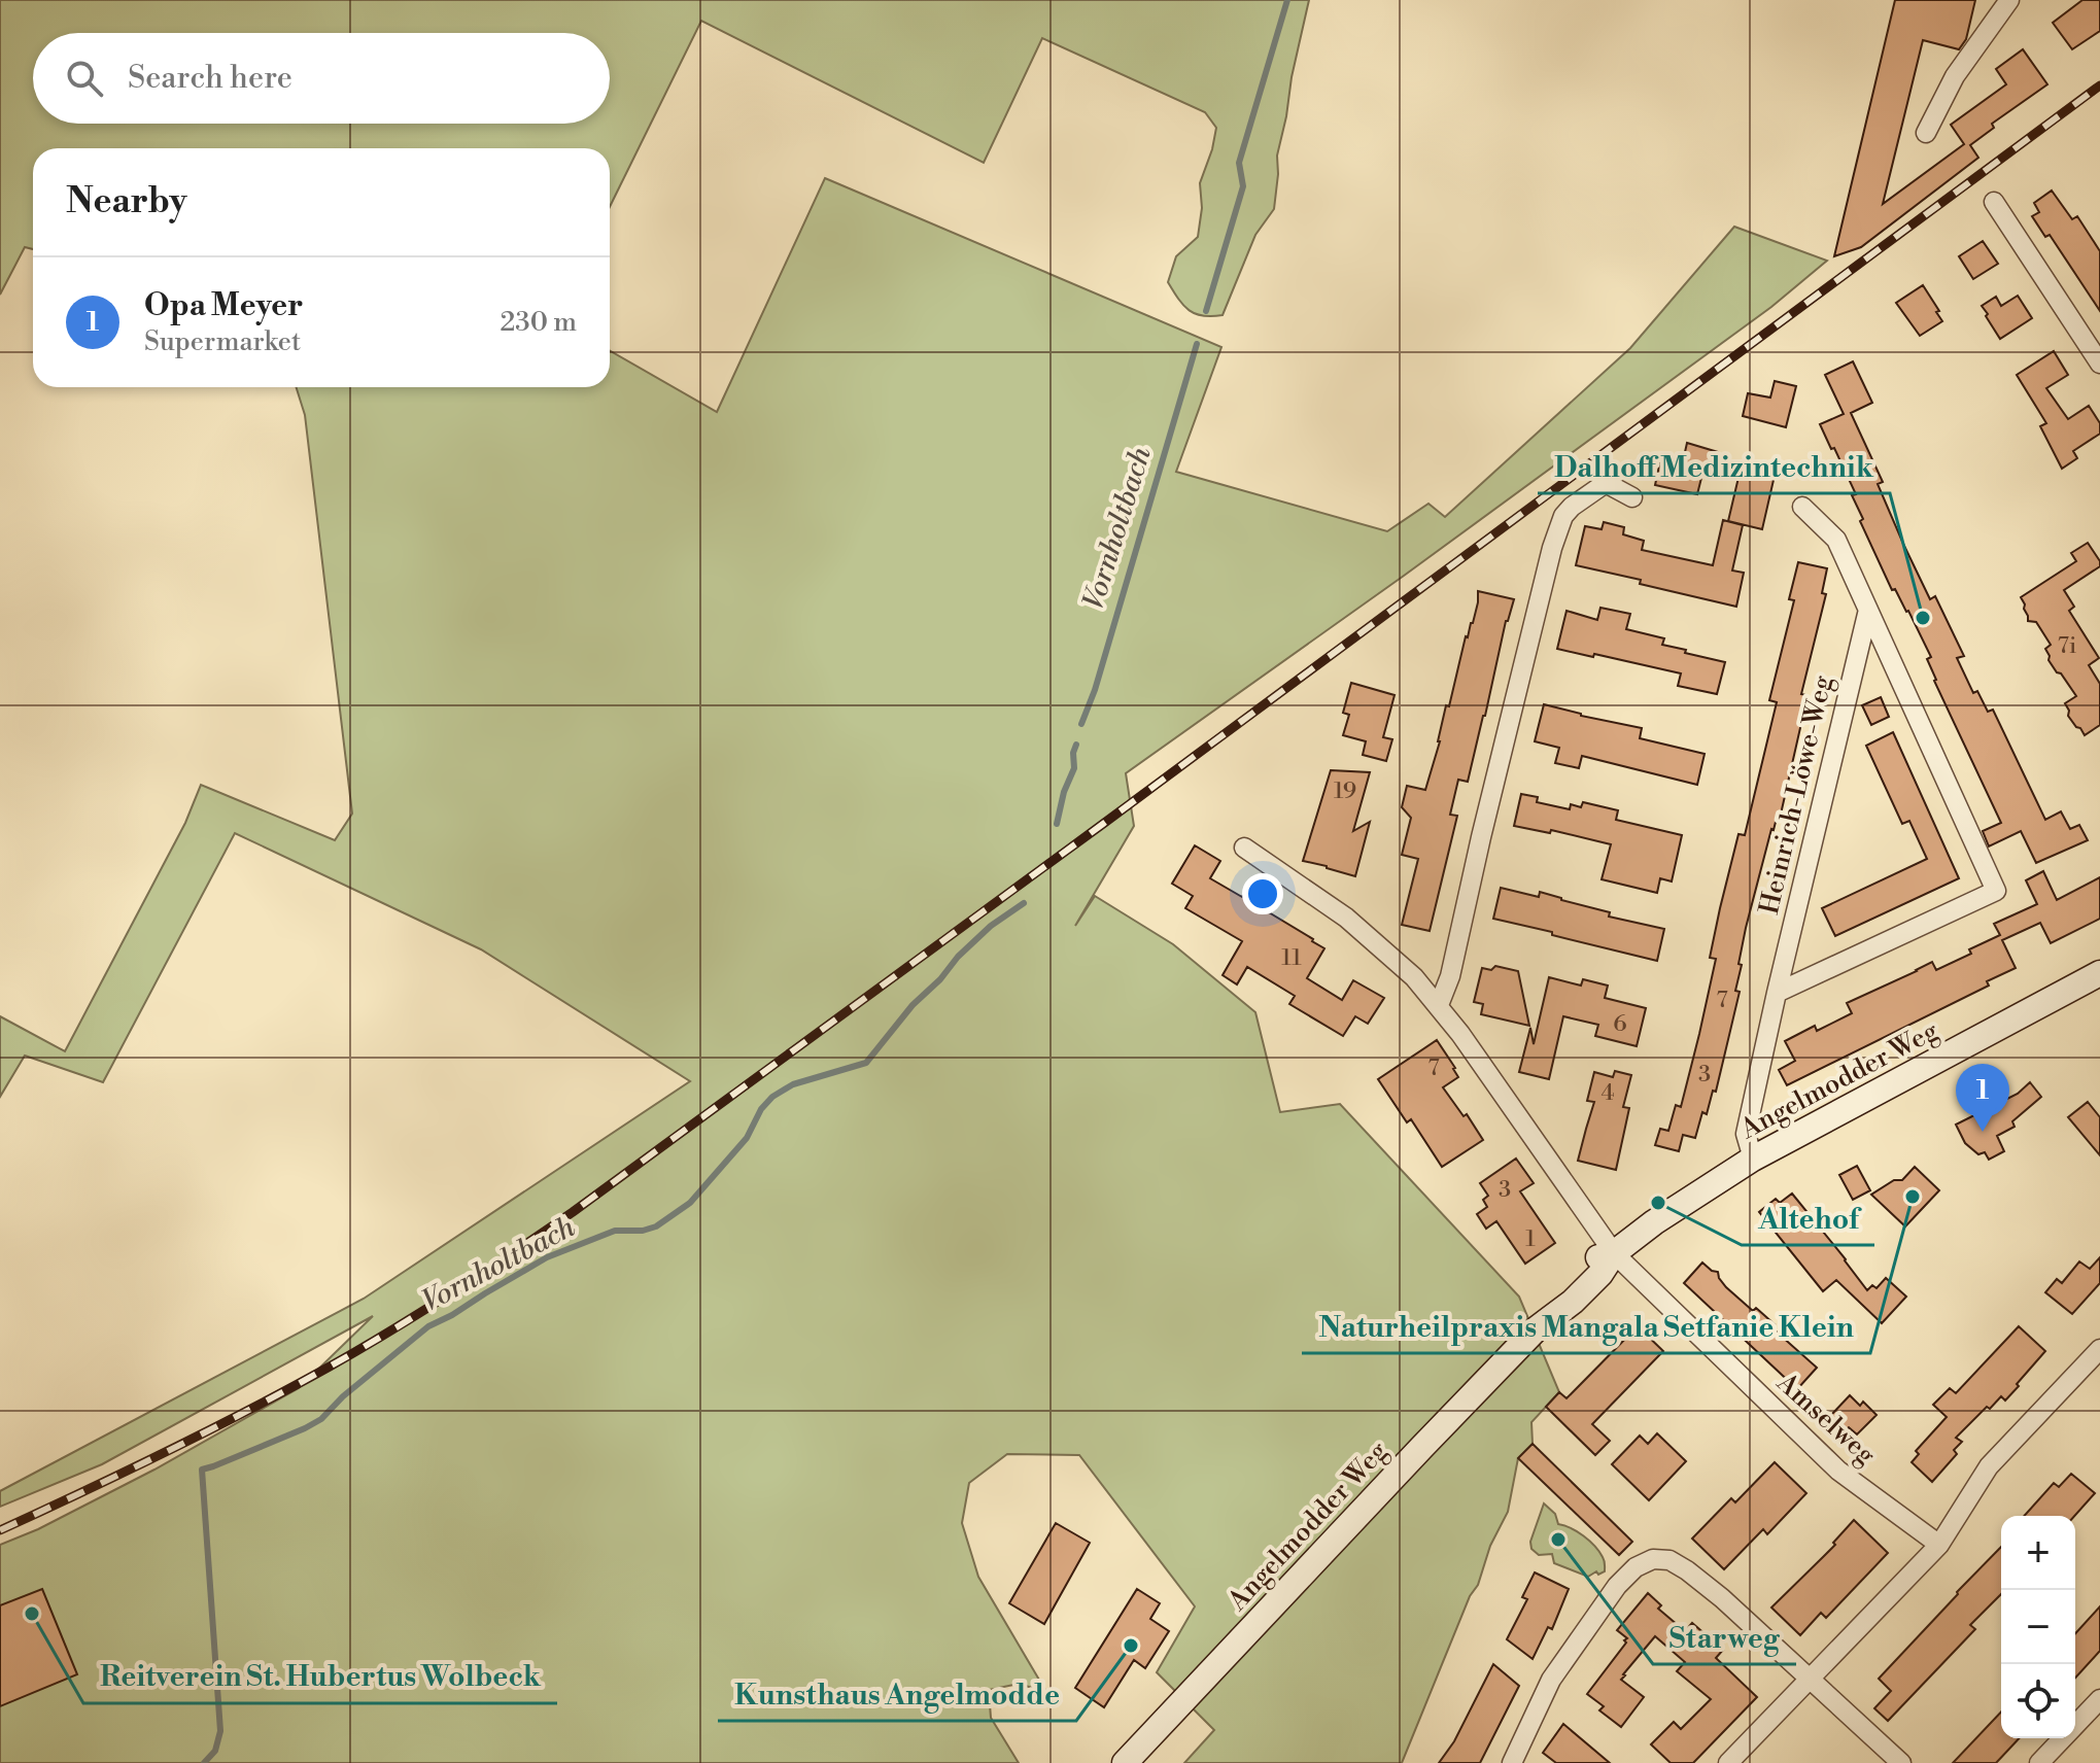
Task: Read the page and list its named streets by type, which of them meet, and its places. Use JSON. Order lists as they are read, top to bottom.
{
  "streets": {
    "street": ["Heinrich-Löwe-Weg", "Angelmodder Weg", "Amselweg"]
  },
  "crossings": [
    ["Heinrich-Löwe-Weg", "Angelmodder Weg"],
    ["Angelmodder Weg", "Amselweg"]
  ],
  "water": ["Vornholtbach"],
  "places": [
    "Dalhoff Medizintechnik",
    "Naturheilpraxis Mangala Setfanie Klein",
    "Altehof",
    "Starweg",
    "Reitverein St. Hubertus Wolbeck",
    "Kunsthaus Angelmodde"
  ],
  "house_numbers": [
    "7i",
    "19",
    "11",
    "7",
    "6",
    "7",
    "3",
    "4",
    "3",
    "1"
  ],
  "page": {
    "search": "Search here",
    "heading": "Nearby",
    "list": [
      {
        "mark": "1",
        "name": "Opa Meyer",
        "note": "Supermarket",
        "value": "230 m"
      }
    ],
    "pins": "1",
    "map_buttons": ["+", "−"]
  }
}
